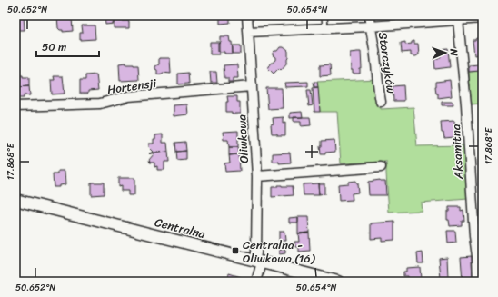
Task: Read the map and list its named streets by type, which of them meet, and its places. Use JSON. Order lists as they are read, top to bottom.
{
  "streets": {
    "street": [
      "Storczyków",
      "Hortensji",
      "Oliwkowa",
      "Aksamitna",
      "Centralna"
    ]
  },
  "crossings": [
    ["Storczyków", "Oliwkowa"],
    ["Storczyków", "Aksamitna"],
    ["Hortensji", "Oliwkowa"],
    ["Oliwkowa", "Centralna"]
  ],
  "places": {
    "transit": ["Centralna - Oliwkowa (16)"]
  },
  "scale_bar": "50 m",
  "north": "right",
  "coordinates": ["50.652°N", "50.654°N", "17.868°E"]
}
